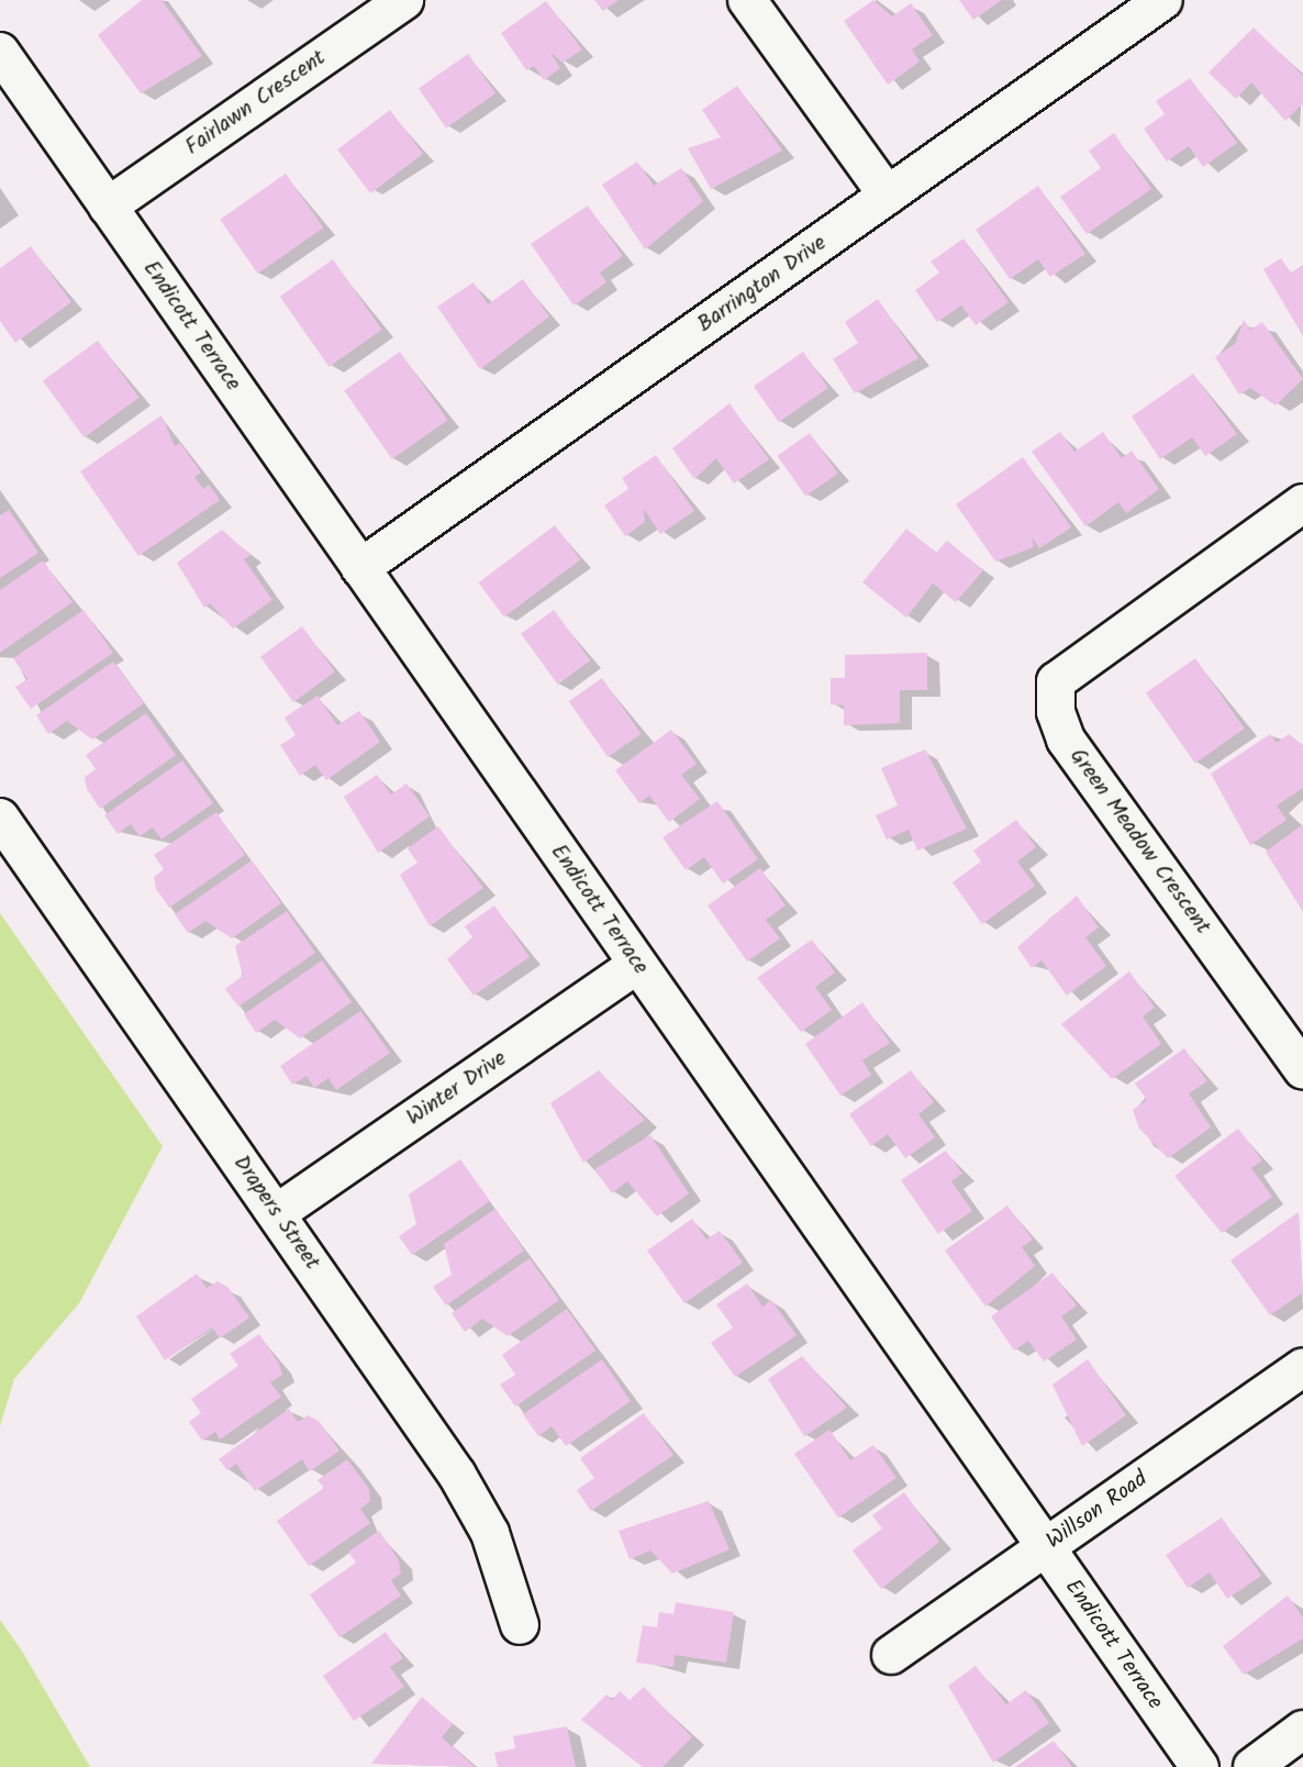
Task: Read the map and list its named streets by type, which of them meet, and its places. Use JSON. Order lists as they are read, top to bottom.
{
  "streets": {
    "street": [
      "Fairlawn Crescent",
      "Barrington Drive",
      "Endicott Terrace",
      "Green Meadow Crescent",
      "Winter Drive",
      "Drapers Street",
      "Willson Road"
    ]
  },
  "crossings": [
    ["Fairlawn Crescent", "Endicott Terrace"],
    ["Barrington Drive", "Endicott Terrace"],
    ["Endicott Terrace", "Winter Drive"],
    ["Endicott Terrace", "Willson Road"],
    ["Winter Drive", "Drapers Street"]
  ]
}
